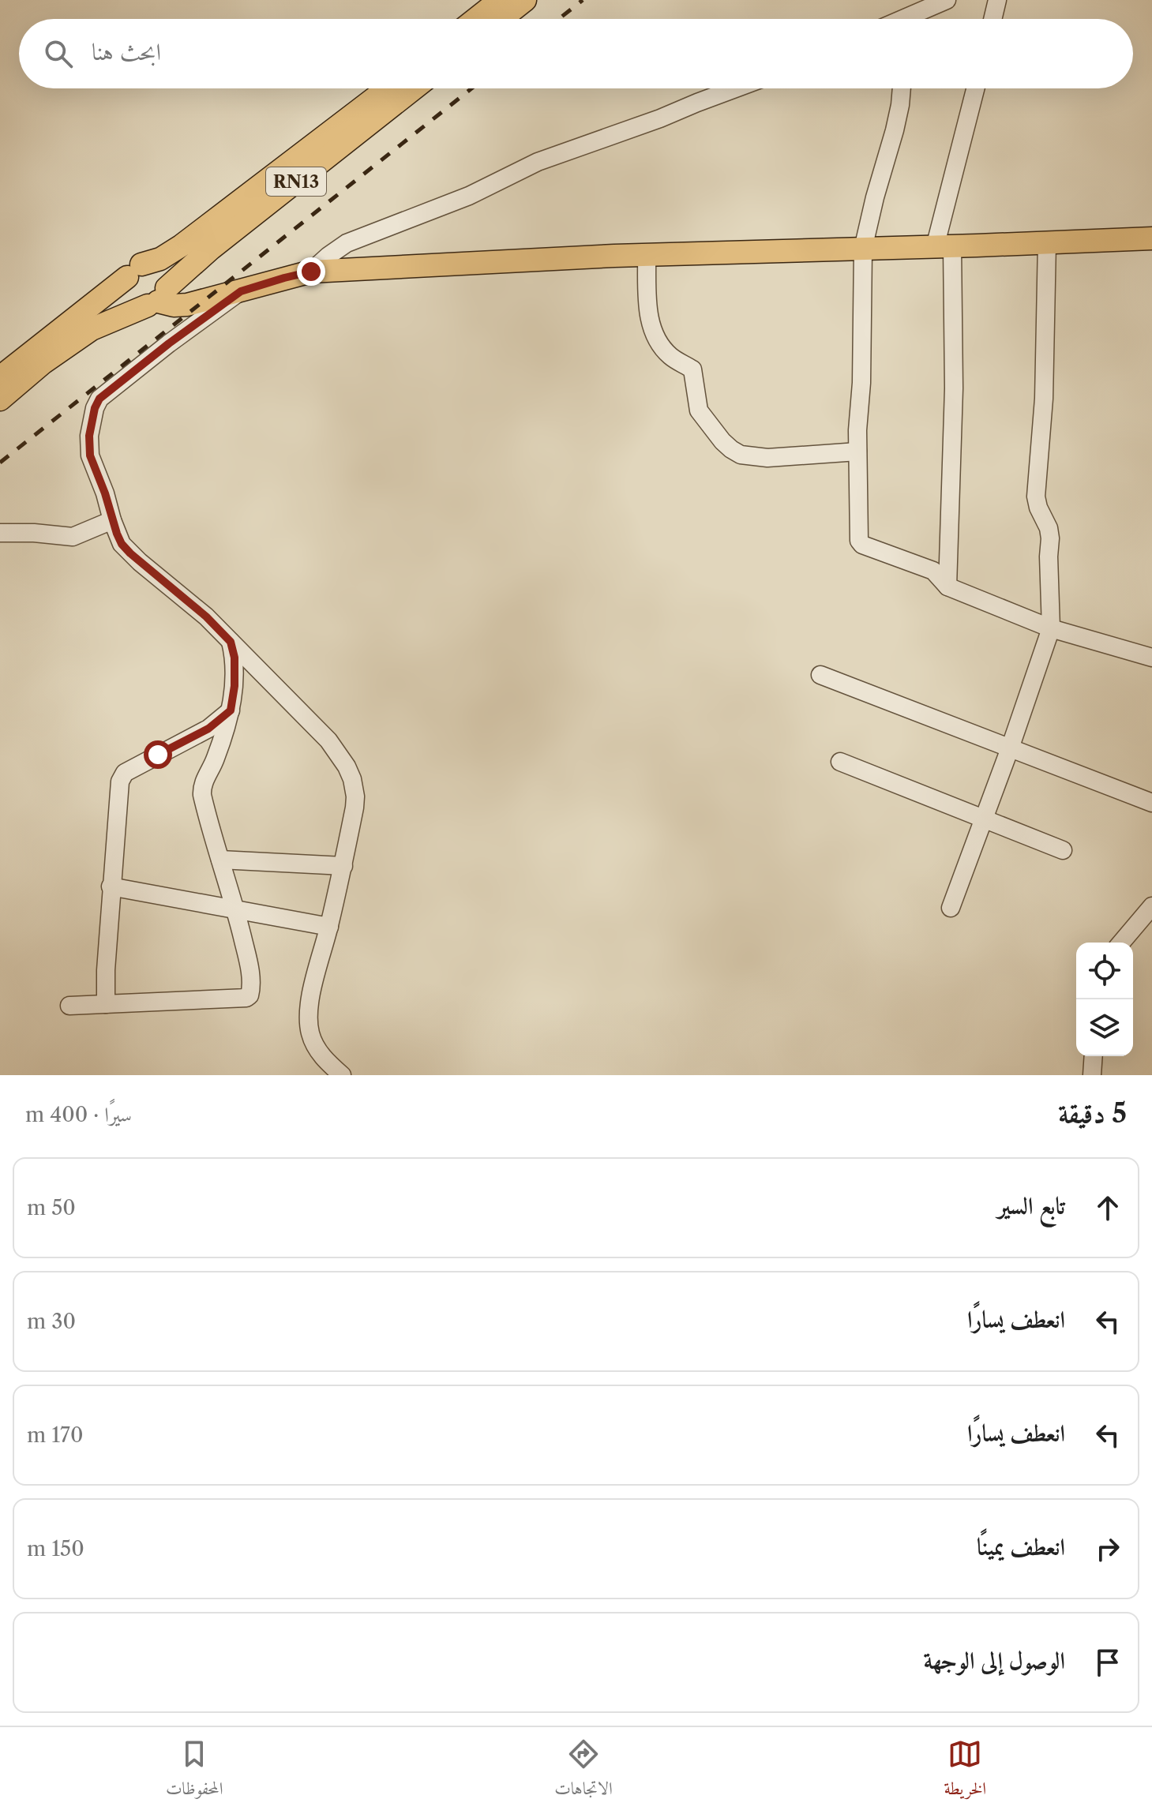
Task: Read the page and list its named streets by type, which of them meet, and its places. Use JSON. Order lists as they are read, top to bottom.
{
  "streets": {
    "main road": ["RN13"]
  },
  "page": {
    "search": "ابحث هنا",
    "heading": ["5 دقيقة", "سيرًا · 400 m"],
    "list": [
      ["تابع السير", "50 m"],
      ["انعطف يسارًا", "30 m"],
      ["انعطف يسارًا", "170 m"],
      ["انعطف يمينًا", "150 m"],
      "الوصول إلى الوجهة"
    ],
    "nav": ["الخريطة", "الاتجاهات", "المحفوظات"]
  }
}
